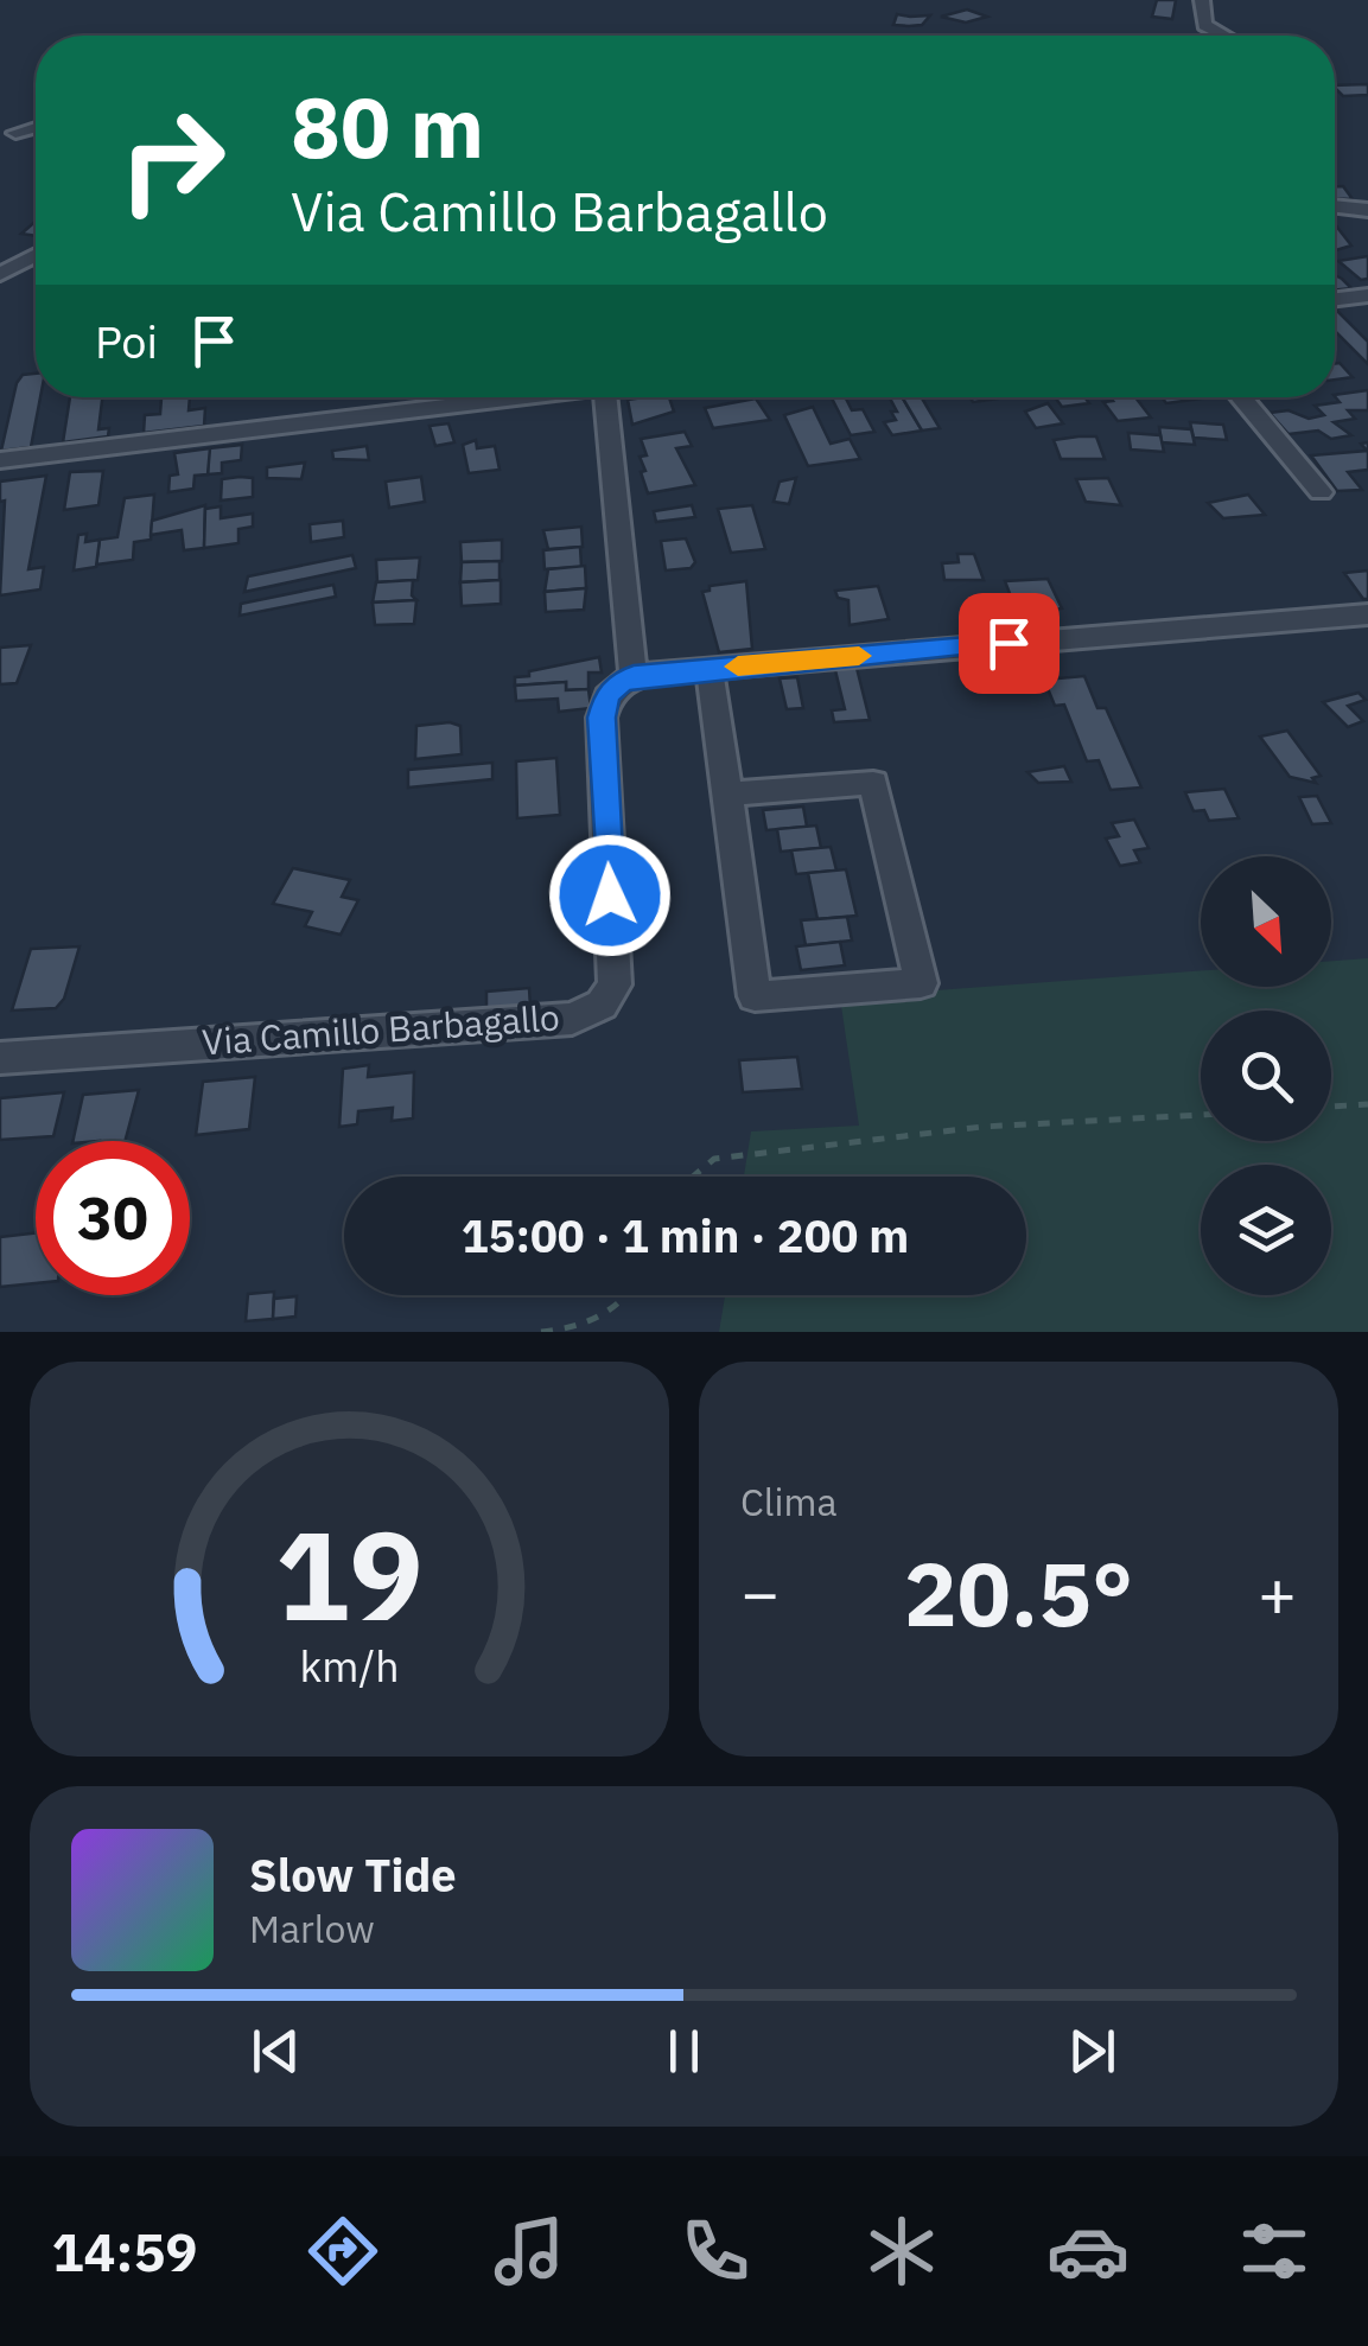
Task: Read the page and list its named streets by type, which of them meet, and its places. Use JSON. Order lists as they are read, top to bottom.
{
  "streets": {
    "street": ["Via Camillo Barbagallo"]
  },
  "north": "bottom right",
  "page": {
    "turn": ["80 m", "Via Camillo Barbagallo"],
    "then": "Poi",
    "limit": "30",
    "trip": "15:00 · 1 min · 200 m",
    "tile": "Clima",
    "heat": ["−", "20.5°", "+"],
    "song": ["Slow Tide", "Marlow"],
    "tabs": "14:59",
    "gauge": ["19", "km/h"]
  }
}
